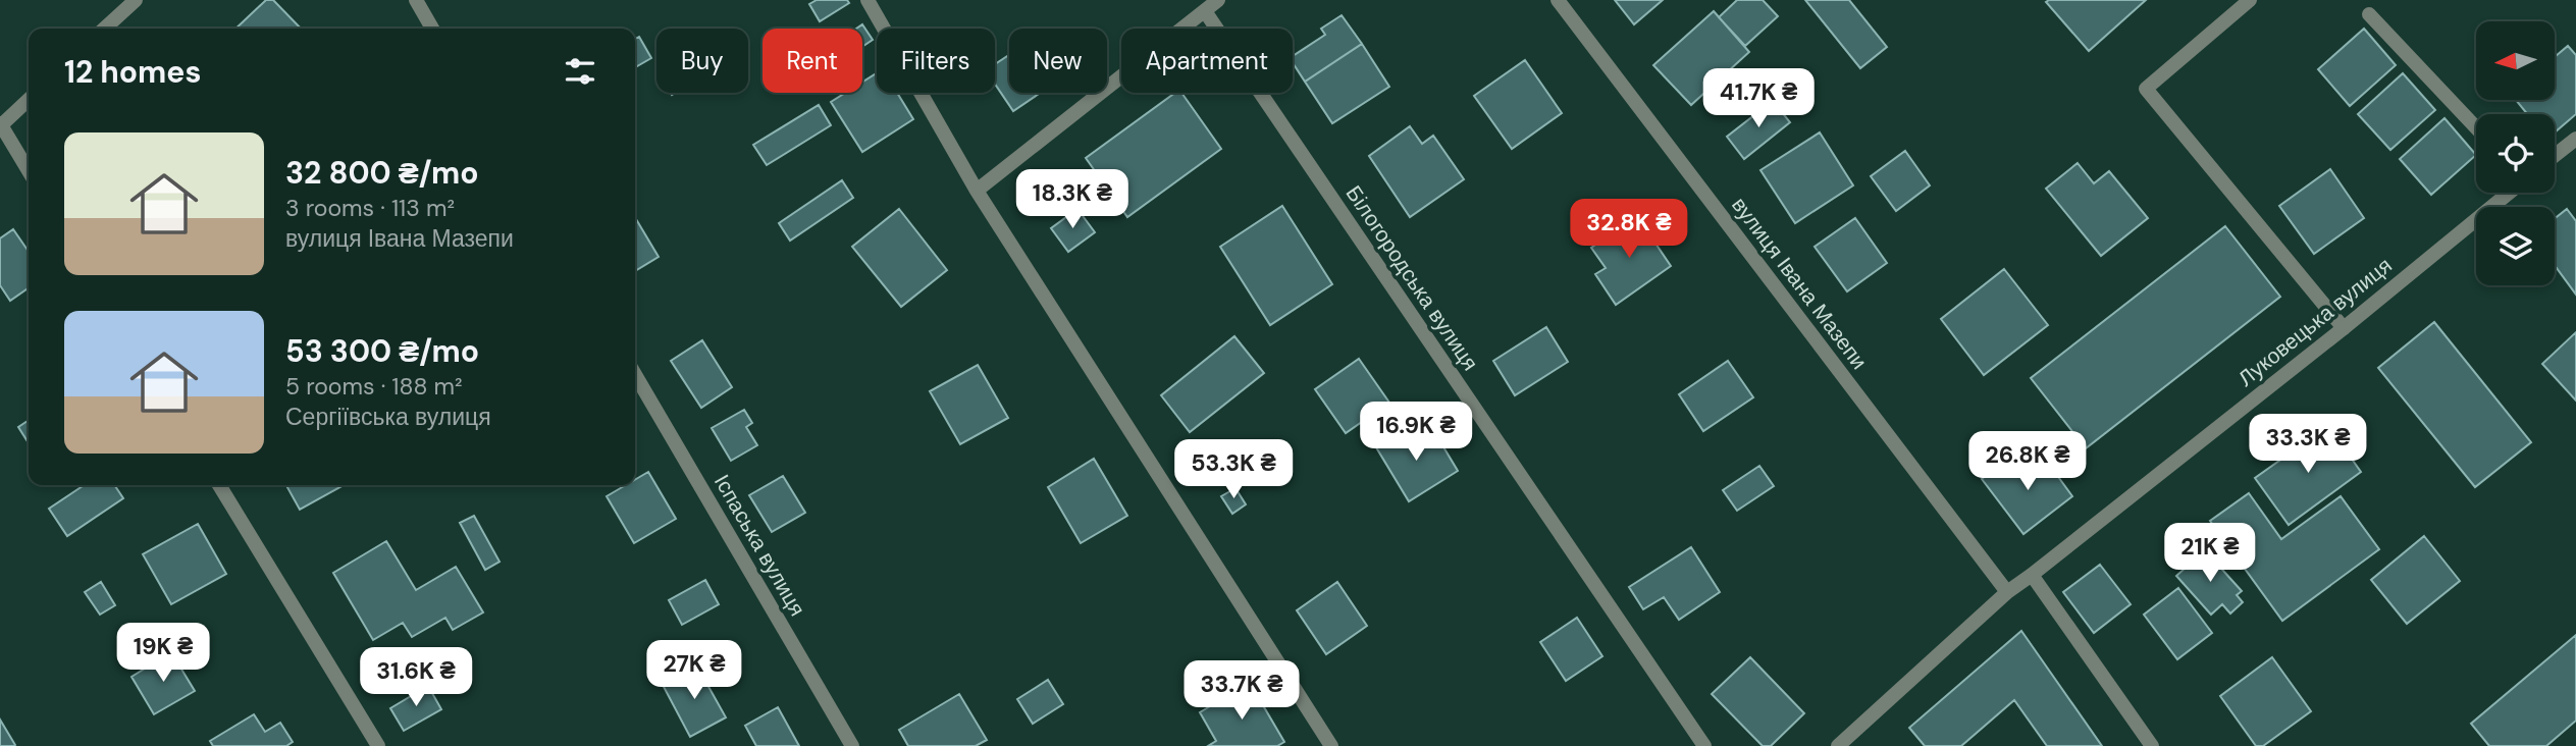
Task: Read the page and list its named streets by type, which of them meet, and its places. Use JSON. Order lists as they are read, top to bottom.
{
  "streets": {
    "street": [
      "Білогородська вулиця",
      "вулиця Івана Мазепи",
      "Луковецька вулиця",
      "Іспаська вулиця"
    ]
  },
  "crossings": [
    ["вулиця Івана Мазепи", "Луковецька вулиця"]
  ],
  "north": "left",
  "page": {
    "chip": [
      "Buy",
      "Rent",
      "Filters",
      "New",
      "Apartment"
    ],
    "heading": "12 homes",
    "price": [
      "41.7K ₴",
      "18.3K ₴",
      "32.8K ₴",
      "16.9K ₴",
      "33.3K ₴",
      "26.8K ₴",
      "53.3K ₴",
      "21K ₴",
      "19K ₴",
      "27K ₴",
      "31.6K ₴",
      "33.7K ₴"
    ],
    "list": [
      {
        "name": "32 800 ₴/mo",
        "note": "3 rooms · 113 m² · вулиця Івана Мазепи"
      },
      {
        "name": "53 300 ₴/mo",
        "note": "5 rooms · 188 m² · Сергіївська вулиця"
      }
    ]
  }
}
